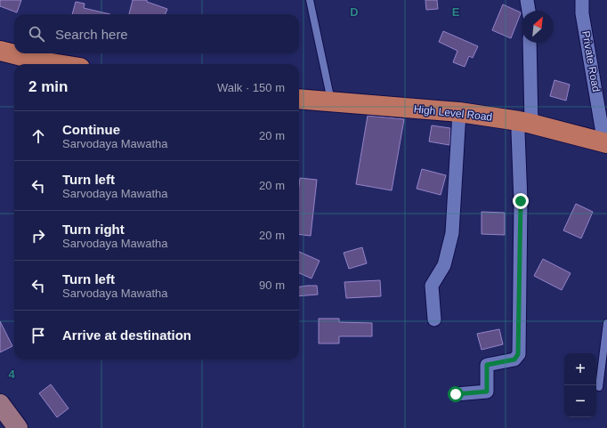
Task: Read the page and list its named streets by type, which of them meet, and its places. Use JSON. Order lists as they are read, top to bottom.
{
  "streets": {
    "highway": ["High Level Road"],
    "street": ["Private Road"]
  },
  "crossings": [
    ["Private Road", "High Level Road"]
  ],
  "north": "top right",
  "page": {
    "search": "Search here",
    "heading": ["2 min", "Walk · 150 m"],
    "list": [
      ["Continue", "Sarvodaya Mawatha", "20 m"],
      ["Turn left", "Sarvodaya Mawatha", "20 m"],
      ["Turn right", "Sarvodaya Mawatha", "20 m"],
      ["Turn left", "Sarvodaya Mawatha", "90 m"],
      "Arrive at destination"
    ],
    "map_buttons": ["+", "−"]
  },
  "grid": {
    "columns": ["D", "E"],
    "rows": ["4"]
  }
}
